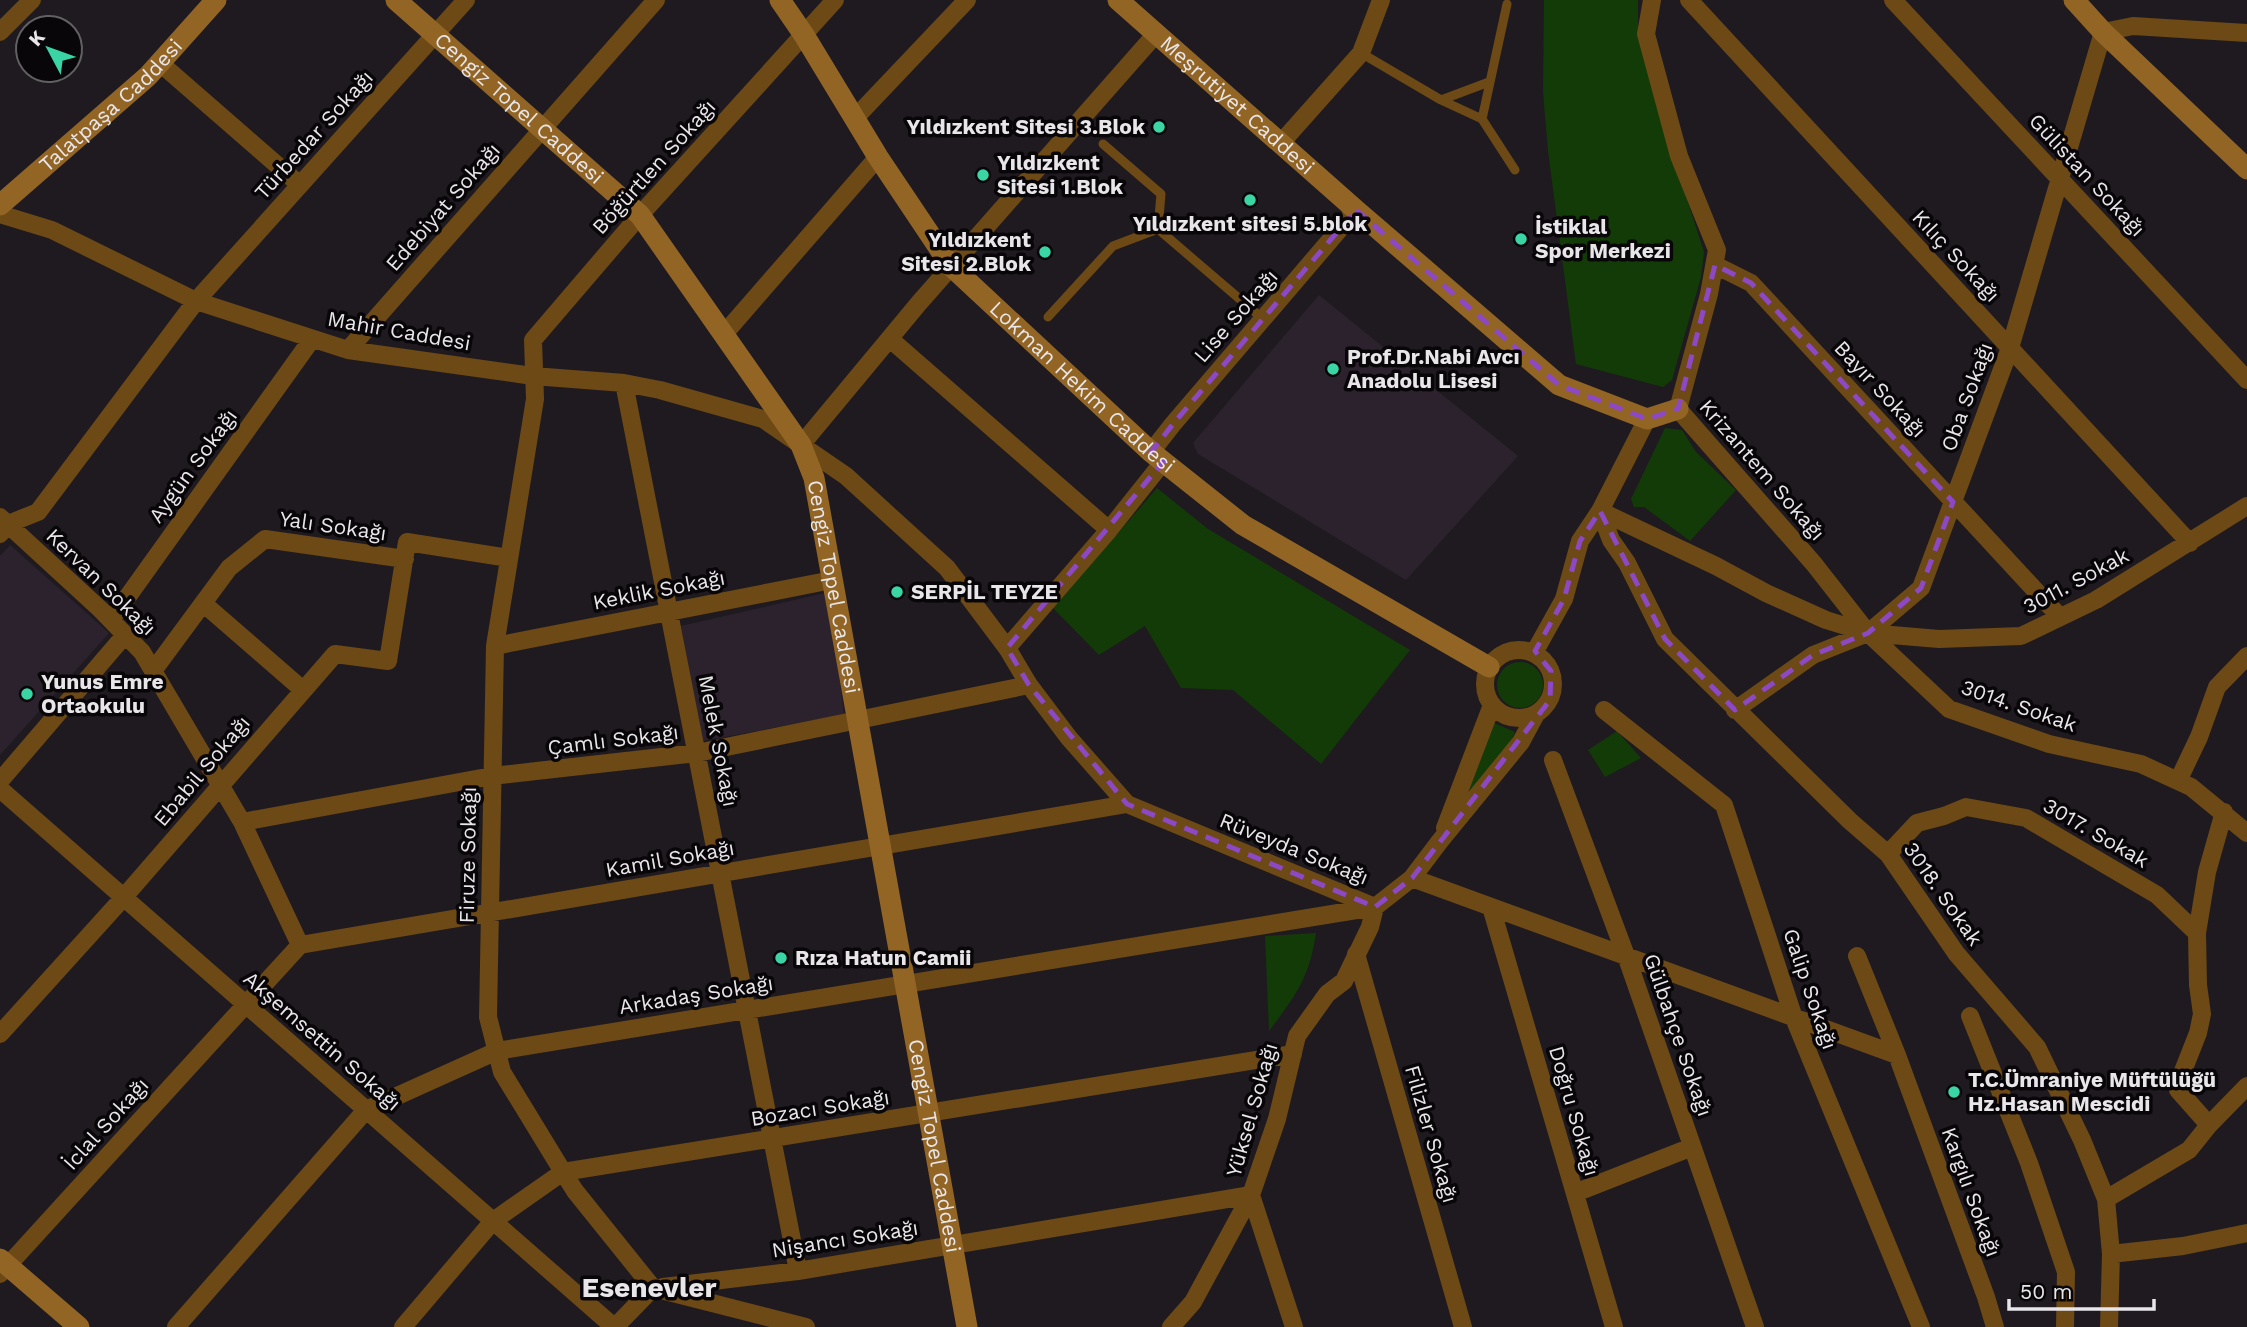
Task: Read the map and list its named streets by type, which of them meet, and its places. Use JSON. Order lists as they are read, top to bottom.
{
  "streets": {
    "street": [
      "Talatpaşa Caddesi",
      "Meşrutiyet Caddesi",
      "Cengiz Topel Caddesi",
      "Türbedar Sokağı",
      "Böğürtlen Sokağı",
      "Gülistan Sokağı",
      "Edebiyat Sokağı",
      "Kılıç Sokağı",
      "Lise Sokağı",
      "Mahir Caddesi",
      "Lokman Hekim Caddesi",
      "Bayır Sokağı",
      "Oba Sokağı",
      "Aygün Sokağı",
      "Krizantem Sokağı",
      "Yalı Sokağı",
      "3011. Sokak",
      "Kervan Sokağı",
      "Keklik Sokağı",
      "3014. Sokak",
      "Çamlı Sokağı",
      "Melek Sokağı",
      "Ebabil Sokağı",
      "3017. Sokak",
      "Rüveyda Sokağı",
      "Firuze Sokağı",
      "Kamil Sokağı",
      "3018. Sokak",
      "Galip Sokağı",
      "Arkadaş Sokağı",
      "Gülbahçe Sokağı",
      "Akşemsettin Sokağı",
      "Bozacı Sokağı",
      "Yüksel Sokağı",
      "Doğru Sokağı",
      "İclal Sokağı",
      "Filizler Sokağı",
      "Kargılı Sokağı",
      "Nişancı Sokağı"
    ]
  },
  "crossings": [
    ["Meşrutiyet Caddesi", "Lise Sokağı"],
    ["Cengiz Topel Caddesi", "Türbedar Sokağı"],
    ["Cengiz Topel Caddesi", "Böğürtlen Sokağı"],
    ["Cengiz Topel Caddesi", "Edebiyat Sokağı"],
    ["Cengiz Topel Caddesi", "Mahir Caddesi"],
    ["Cengiz Topel Caddesi", "Keklik Sokağı"],
    ["Cengiz Topel Caddesi", "Çamlı Sokağı"],
    ["Cengiz Topel Caddesi", "Rüveyda Sokağı"],
    ["Cengiz Topel Caddesi", "Kamil Sokağı"],
    ["Cengiz Topel Caddesi", "Arkadaş Sokağı"],
    ["Cengiz Topel Caddesi", "Bozacı Sokağı"],
    ["Cengiz Topel Caddesi", "Nişancı Sokağı"],
    ["Türbedar Sokağı", "Mahir Caddesi"],
    ["Türbedar Sokağı", "Kervan Sokağı"],
    ["Böğürtlen Sokağı", "Mahir Caddesi"],
    ["Böğürtlen Sokağı", "Lokman Hekim Caddesi"],
    ["Böğürtlen Sokağı", "Firuze Sokağı"],
    ["Gülistan Sokağı", "Oba Sokağı"],
    ["Edebiyat Sokağı", "Mahir Caddesi"],
    ["Kılıç Sokağı", "Oba Sokağı"],
    ["Kılıç Sokağı", "3011. Sokak"],
    ["Lise Sokağı", "Lokman Hekim Caddesi"],
    ["Lise Sokağı", "Rüveyda Sokağı"],
    ["Mahir Caddesi", "Aygün Sokağı"],
    ["Mahir Caddesi", "Melek Sokağı"],
    ["Mahir Caddesi", "Rüveyda Sokağı"],
    ["Mahir Caddesi", "Firuze Sokağı"],
    ["Bayır Sokağı", "Oba Sokağı"],
    ["Bayır Sokağı", "Krizantem Sokağı"],
    ["Bayır Sokağı", "3011. Sokak"],
    ["Oba Sokağı", "Krizantem Sokağı"],
    ["Oba Sokağı", "3011. Sokak"],
    ["Oba Sokağı", "3014. Sokak"],
    ["Aygün Sokağı", "Kervan Sokağı"],
    ["Krizantem Sokağı", "3011. Sokak"],
    ["Krizantem Sokağı", "3014. Sokak"],
    ["Yalı Sokağı", "Kervan Sokağı"],
    ["Yalı Sokağı", "Ebabil Sokağı"],
    ["Yalı Sokağı", "Firuze Sokağı"],
    ["3011. Sokak", "3014. Sokak"],
    ["Kervan Sokağı", "Çamlı Sokağı"],
    ["Kervan Sokağı", "Ebabil Sokağı"],
    ["Kervan Sokağı", "Kamil Sokağı"],
    ["Keklik Sokağı", "Melek Sokağı"],
    ["Keklik Sokağı", "Firuze Sokağı"],
    ["3014. Sokak", "3018. Sokak"],
    ["Çamlı Sokağı", "Melek Sokağı"],
    ["Çamlı Sokağı", "Rüveyda Sokağı"],
    ["Çamlı Sokağı", "Firuze Sokağı"],
    ["Melek Sokağı", "Kamil Sokağı"],
    ["Melek Sokağı", "Arkadaş Sokağı"],
    ["Melek Sokağı", "Bozacı Sokağı"],
    ["Melek Sokağı", "Nişancı Sokağı"],
    ["Ebabil Sokağı", "Akşemsettin Sokağı"],
    ["3017. Sokak", "3018. Sokak"],
    ["Rüveyda Sokağı", "Kamil Sokağı"],
    ["Rüveyda Sokağı", "Arkadaş Sokağı"],
    ["Rüveyda Sokağı", "Yüksel Sokağı"],
    ["Firuze Sokağı", "Kamil Sokağı"],
    ["Firuze Sokağı", "Arkadaş Sokağı"],
    ["Firuze Sokağı", "Bozacı Sokağı"],
    ["Firuze Sokağı", "Nişancı Sokağı"],
    ["Arkadaş Sokağı", "Akşemsettin Sokağı"],
    ["Arkadaş Sokağı", "Yüksel Sokağı"],
    ["Akşemsettin Sokağı", "Bozacı Sokağı"],
    ["Akşemsettin Sokağı", "İclal Sokağı"],
    ["Bozacı Sokağı", "Yüksel Sokağı"],
    ["Yüksel Sokağı", "Filizler Sokağı"],
    ["Yüksel Sokağı", "Nişancı Sokağı"]
  ],
  "districts": ["Esenevler"],
  "places": [
    "Yıldızkent Sitesi 3.Blok",
    "Yıldızkent Sitesi 1.Blok",
    "Yıldızkent sitesi 5.blok",
    "İstiklal Spor Merkezi",
    "Yıldızkent Sitesi 2.Blok",
    "Prof.Dr.Nabi Avcı Anadolu Lisesi",
    "SERPİL TEYZE",
    "Yunus Emre Ortaokulu",
    "Rıza Hatun Camii",
    "T.C.Ümraniye Müftülüğü Hz.Hasan Mescidi"
  ],
  "scale_bar": "50 m",
  "north": "top left"
}
